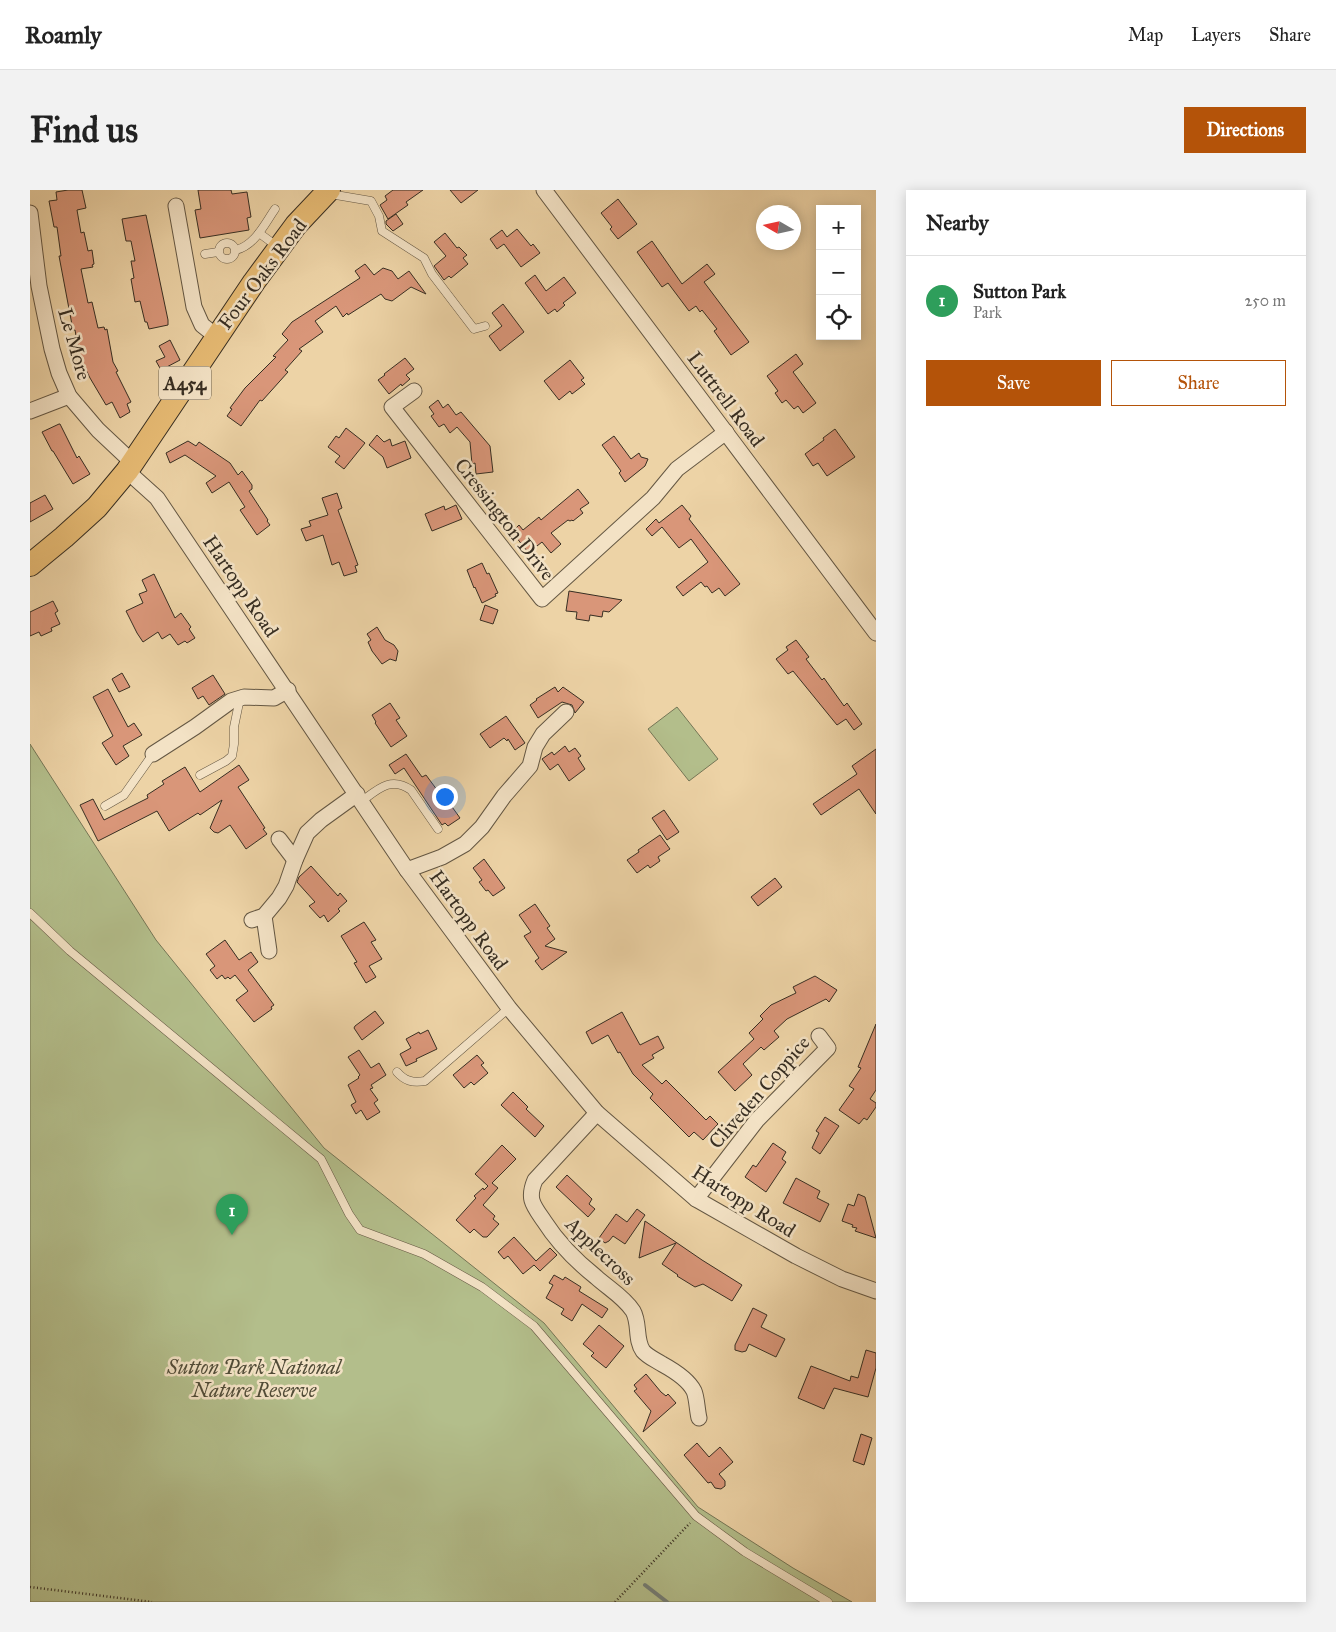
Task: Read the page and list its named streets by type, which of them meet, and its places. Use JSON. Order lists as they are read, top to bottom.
{
  "streets": {
    "main road": ["Four Oaks Road", "A454"],
    "street": [
      "Le More",
      "Luttrell Road",
      "Cressington Drive",
      "Hartopp Road",
      "Cliveden Coppice",
      "Applecross"
    ]
  },
  "crossings": [
    ["Four Oaks Road", "Le More"],
    ["Four Oaks Road", "Hartopp Road"],
    ["Le More", "Hartopp Road"],
    ["Luttrell Road", "Cressington Drive"],
    ["Hartopp Road", "Cliveden Coppice"],
    ["Hartopp Road", "Applecross"]
  ],
  "parks": ["Sutton Park National Nature Reserve"],
  "north": "left",
  "page": {
    "header": "Roamly",
    "nav": ["Map", "Layers", "Share"],
    "buttons": [
      "Directions",
      ["Save", "Share"]
    ],
    "title": "Find us",
    "heading": "Nearby",
    "map_buttons": ["+", "−"],
    "list": [
      {
        "mark": "1",
        "name": "Sutton Park",
        "note": "Park",
        "value": "250 m"
      }
    ],
    "pins": "1"
  }
}
